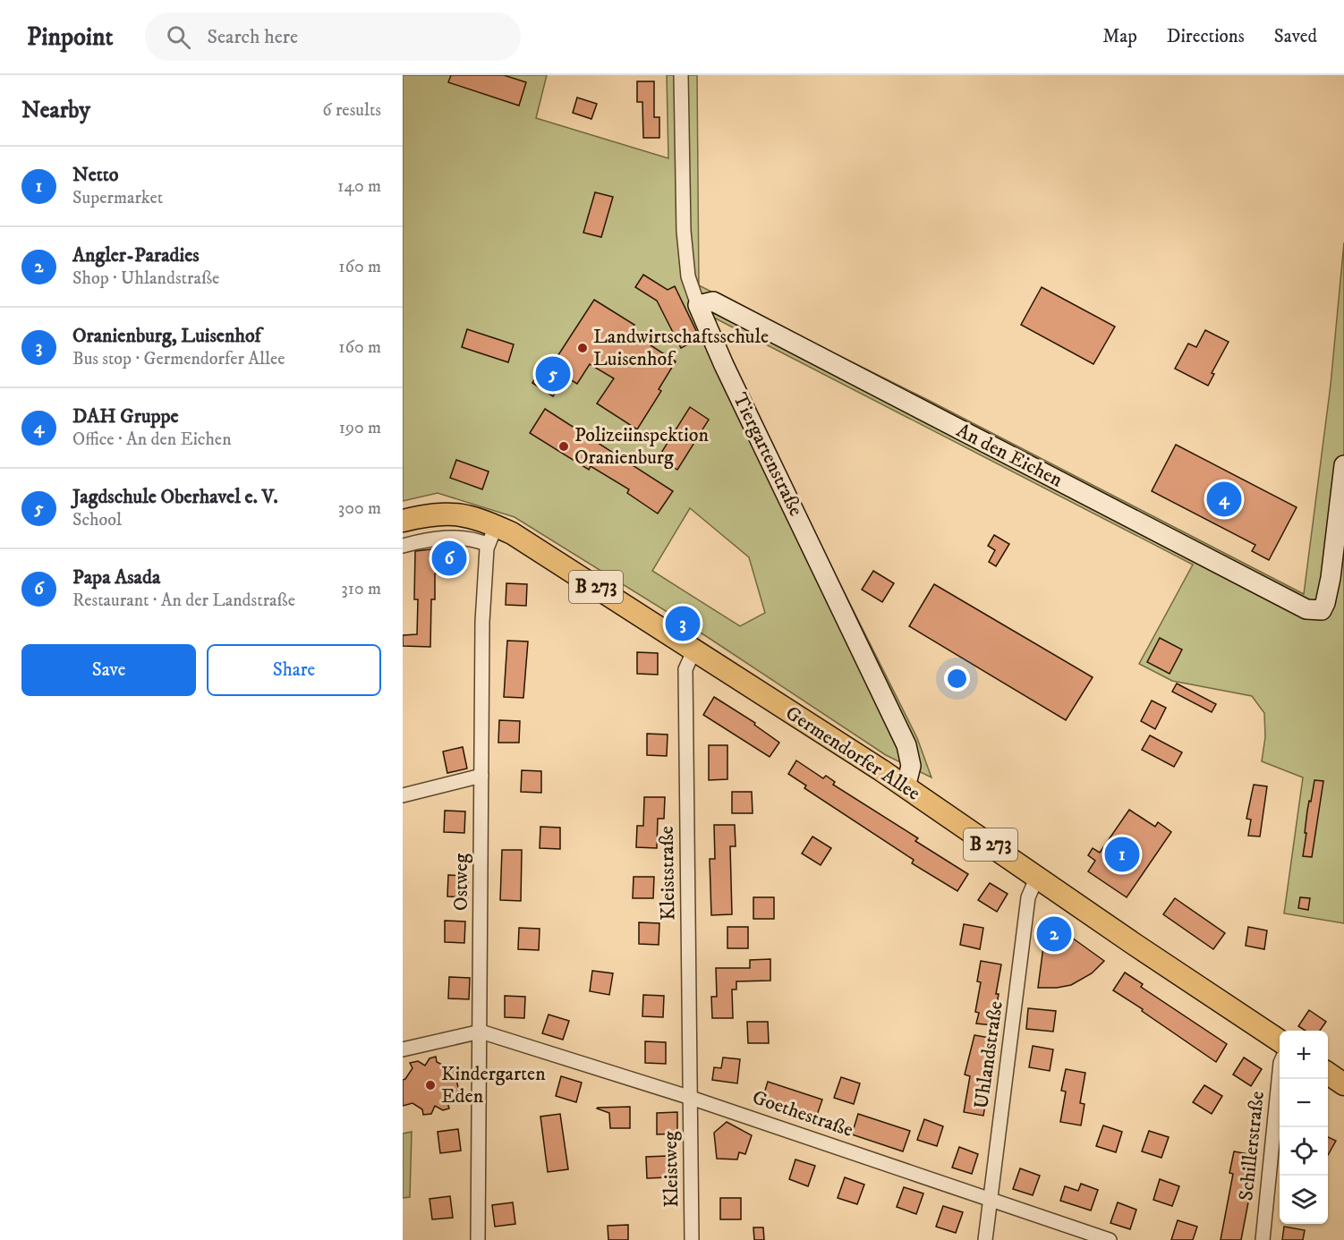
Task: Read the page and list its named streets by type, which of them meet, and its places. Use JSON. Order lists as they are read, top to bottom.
{
  "streets": {
    "main road": ["B 273", "Germendorfer Allee"],
    "street": [
      "Tiergartenstraße",
      "An den Eichen",
      "Kleiststraße",
      "Ostweg",
      "Uhlandstraße",
      "Goethestraße",
      "Schillerstraße",
      "Kleistweg"
    ]
  },
  "crossings": [
    ["Tiergartenstraße", "An den Eichen"],
    ["Tiergartenstraße", "Germendorfer Allee"],
    ["Germendorfer Allee", "Kleiststraße"],
    ["Germendorfer Allee", "Ostweg"],
    ["Germendorfer Allee", "Uhlandstraße"],
    ["Kleiststraße", "Goethestraße"],
    ["Kleiststraße", "Kleistweg"],
    ["Ostweg", "Goethestraße"],
    ["Uhlandstraße", "Goethestraße"],
    ["Goethestraße", "Kleistweg"]
  ],
  "places": ["Landwirtschaftsschule Luisenhof", "Polizeiinspektion Oranienburg", "Kindergarten Eden"],
  "page": {
    "header": "Pinpoint",
    "search": "Search here",
    "nav": ["Map", "Directions", "Saved"],
    "heading": ["Nearby", "6 results"],
    "list": [
      {
        "mark": "1",
        "name": "Netto",
        "note": "Supermarket",
        "value": "140 m"
      },
      {
        "mark": "2",
        "name": "Angler-Paradies",
        "note": "Shop · Uhlandstraße",
        "value": "160 m"
      },
      {
        "mark": "3",
        "name": "Oranienburg, Luisenhof",
        "note": "Bus stop · Germendorfer Allee",
        "value": "160 m"
      },
      {
        "mark": "4",
        "name": "DAH Gruppe",
        "note": "Office · An den Eichen",
        "value": "190 m"
      },
      {
        "mark": "5",
        "name": "Jagdschule Oberhavel e. V.",
        "note": "School",
        "value": "300 m"
      },
      {
        "mark": "6",
        "name": "Papa Asada",
        "note": "Restaurant · An der Landstraße",
        "value": "310 m"
      }
    ],
    "pins": [
      "5",
      "4",
      "6",
      "3",
      "1",
      "2"
    ],
    "buttons": ["Save", "Share"],
    "map_buttons": ["+", "−"]
  }
}
